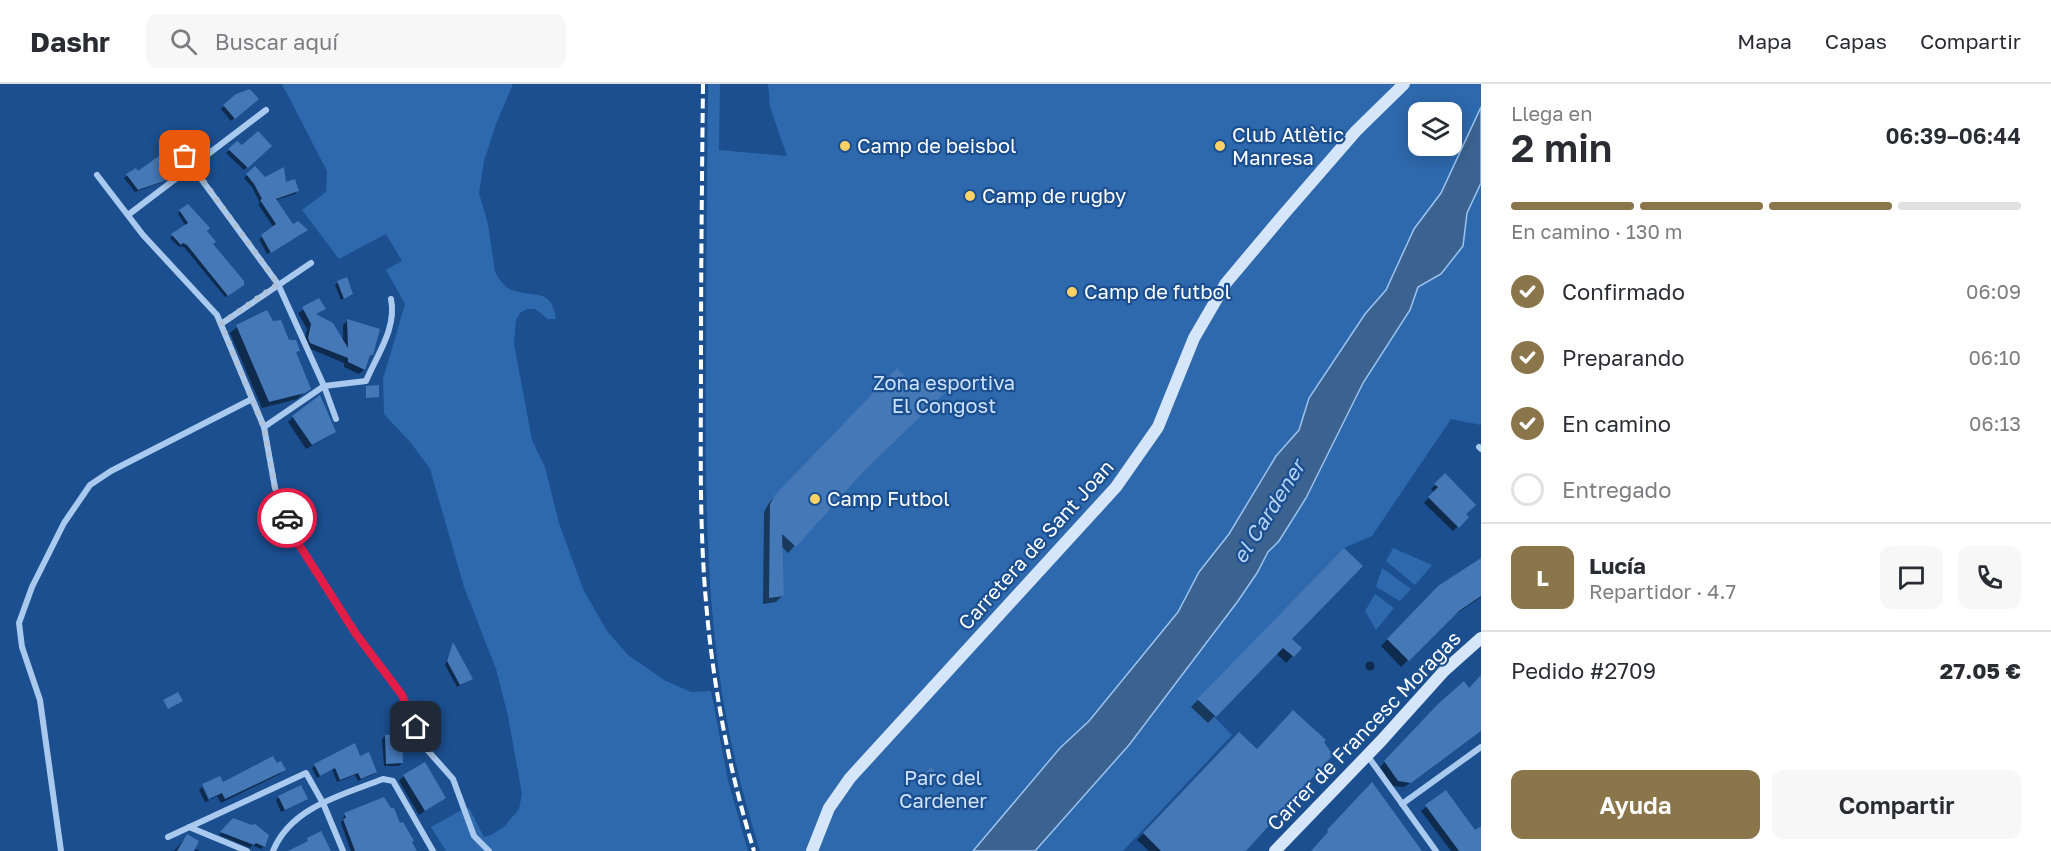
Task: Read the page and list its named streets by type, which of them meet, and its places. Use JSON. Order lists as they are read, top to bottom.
{
  "streets": {
    "street": ["Carretera de Sant Joan", "Carrer de Francesc Moragas"]
  },
  "water": ["el Cardener"],
  "parks": ["Zona esportiva El Congost", "Parc del Cardener"],
  "places": [
    "Camp de beisbol",
    "Club Atlètic Manresa",
    "Camp de rugby",
    "Camp de futbol",
    "Camp Futbol"
  ],
  "page": {
    "header": "Dashr",
    "search": "Buscar aquí",
    "nav": ["Mapa", "Capas", "Compartir"],
    "heading": ["2 min", "Llega en", "06:39–06:44"],
    "panel": [
      "Lucía",
      "Repartidor · 4.7",
      "Pedido #2709",
      "27.05 €"
    ],
    "bar": "En camino · 130 m",
    "list": [
      ["Confirmado", "06:09"],
      ["Preparando", "06:10"],
      ["En camino", "06:13"],
      "Entregado"
    ],
    "round": "L",
    "buttons": ["Ayuda", "Compartir"]
  }
}
